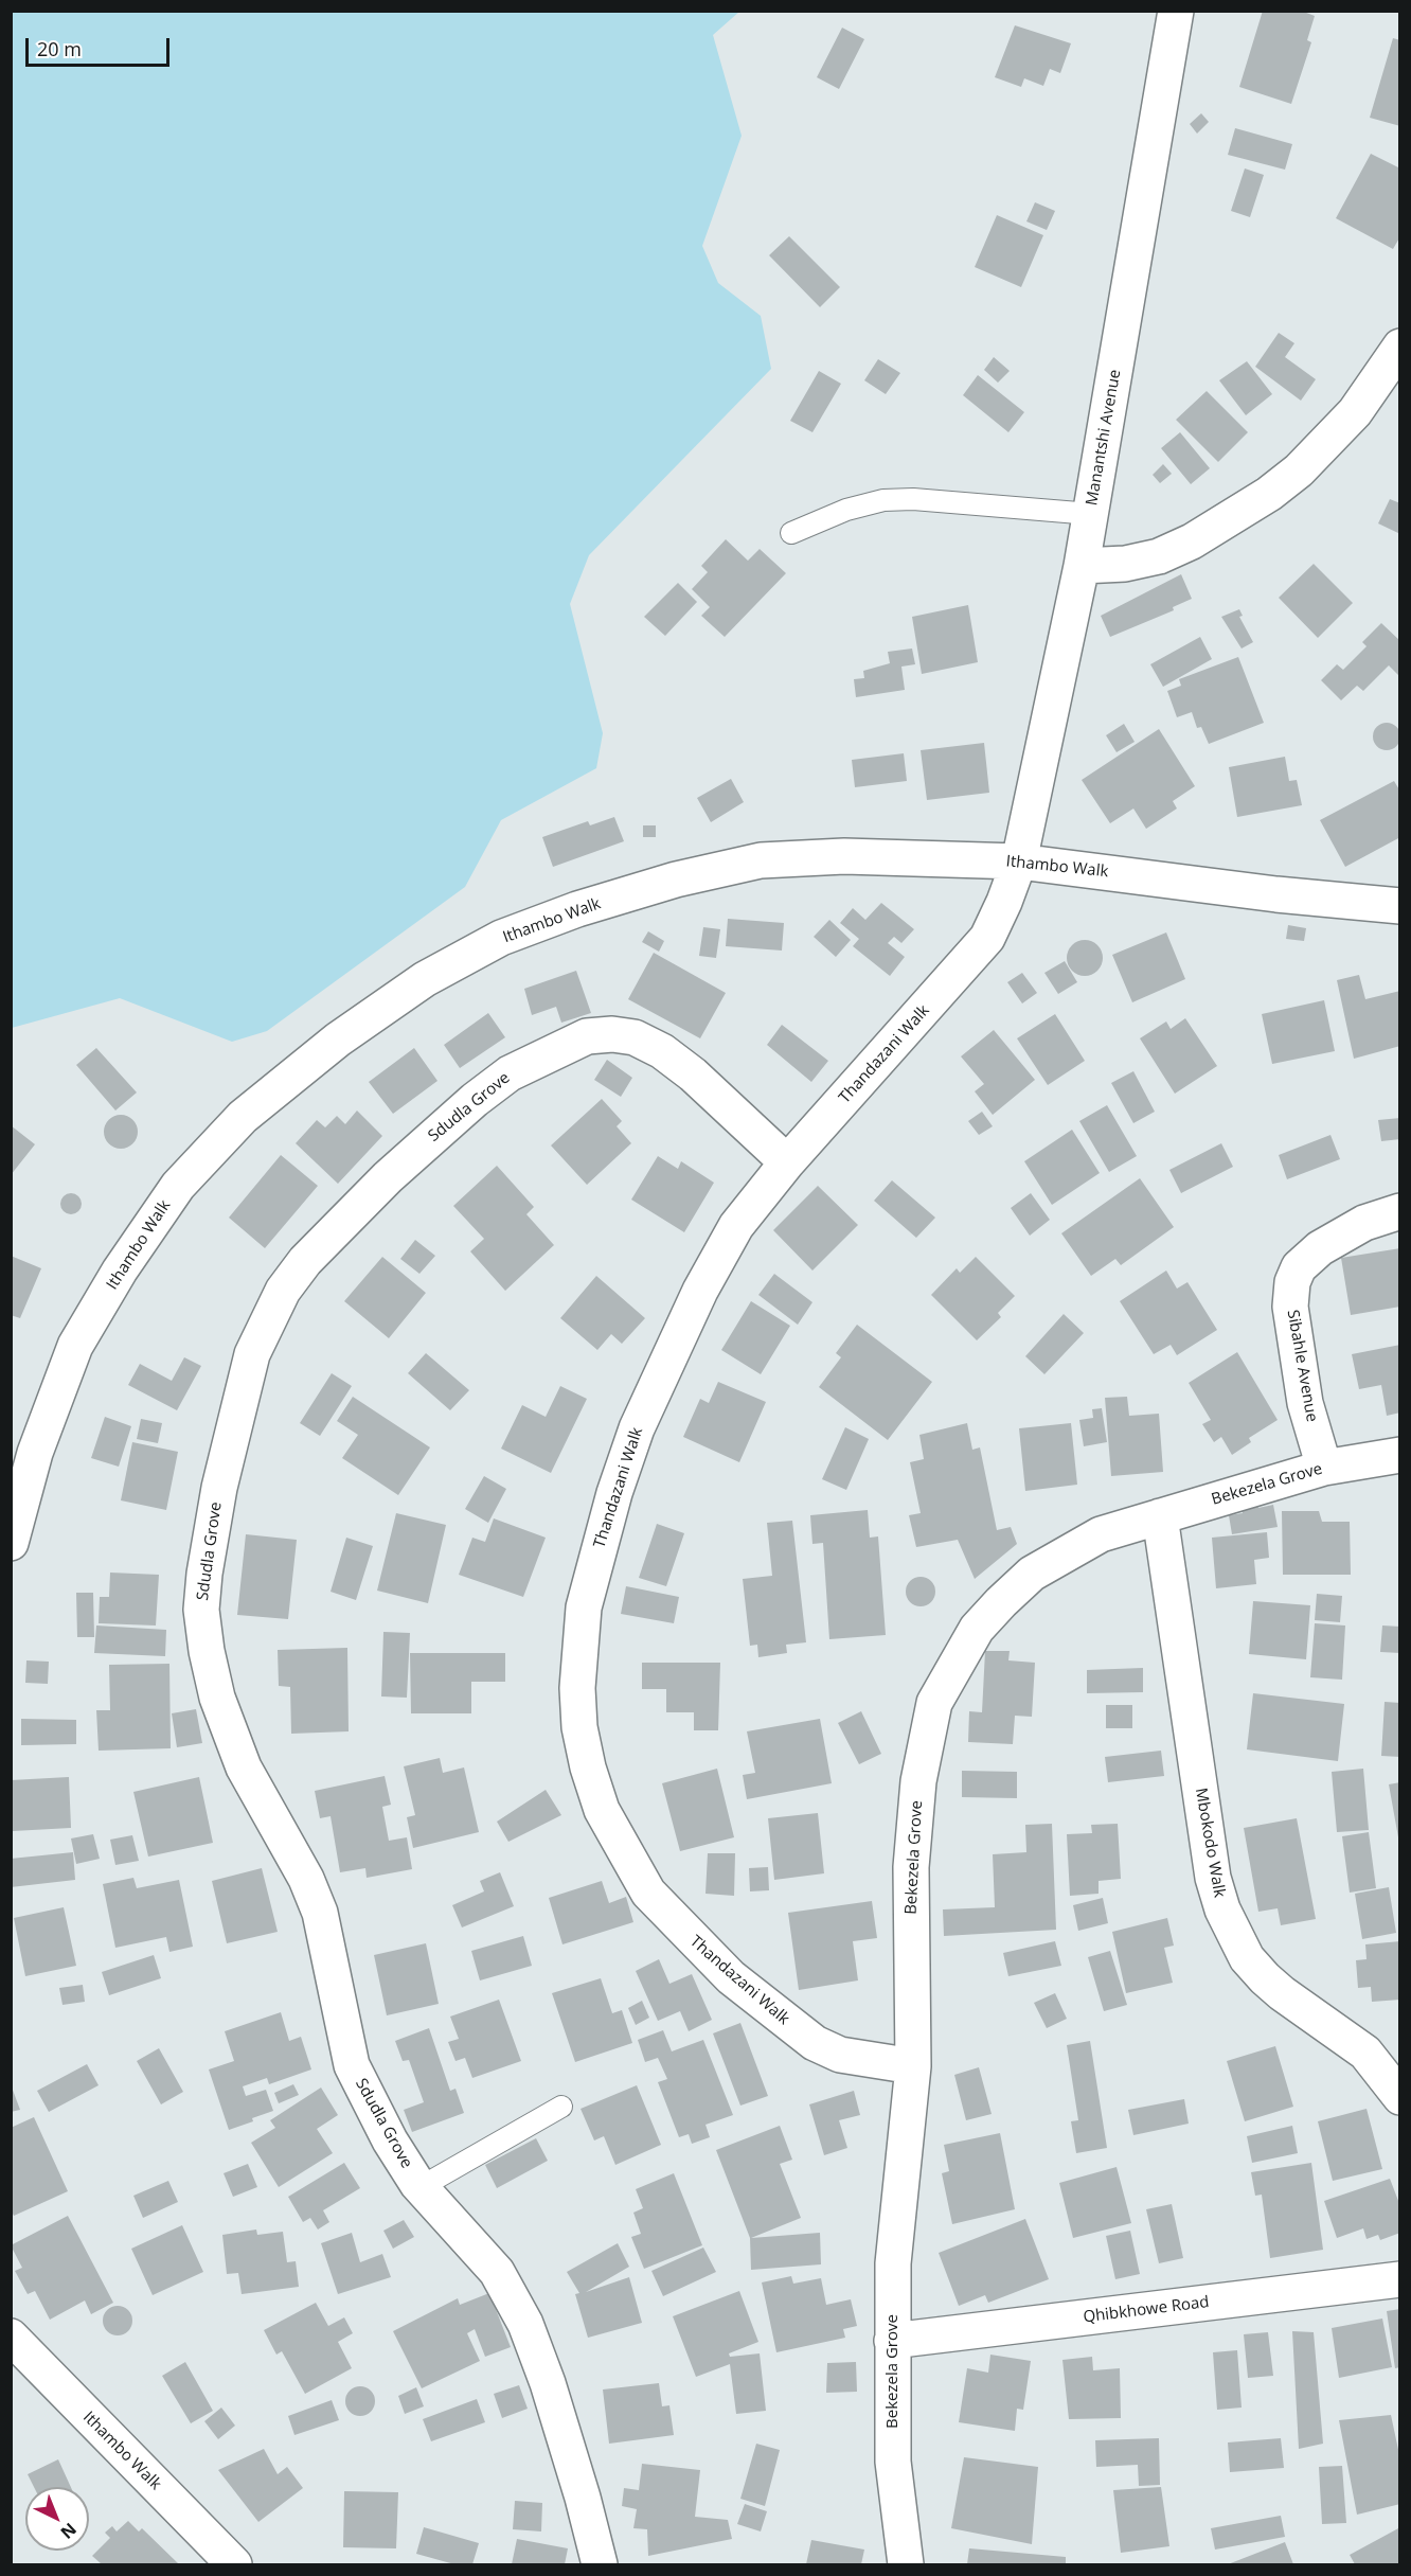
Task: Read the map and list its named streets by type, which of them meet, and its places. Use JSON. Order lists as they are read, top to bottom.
{
  "streets": {
    "street": [
      "Manantshi Avenue",
      "Ithambo Walk",
      "Thandazani Walk",
      "Sdudla Grove",
      "Sibahle Avenue",
      "Bekezela Grove",
      "Mbokodo Walk",
      "Qhibkhowe Road"
    ]
  },
  "crossings": [
    ["Manantshi Avenue", "Ithambo Walk"],
    ["Manantshi Avenue", "Thandazani Walk"],
    ["Ithambo Walk", "Thandazani Walk"],
    ["Thandazani Walk", "Sdudla Grove"],
    ["Thandazani Walk", "Bekezela Grove"],
    ["Sibahle Avenue", "Bekezela Grove"],
    ["Bekezela Grove", "Mbokodo Walk"],
    ["Bekezela Grove", "Qhibkhowe Road"]
  ],
  "scale_bar": "20 m",
  "north": "bottom right"
}
